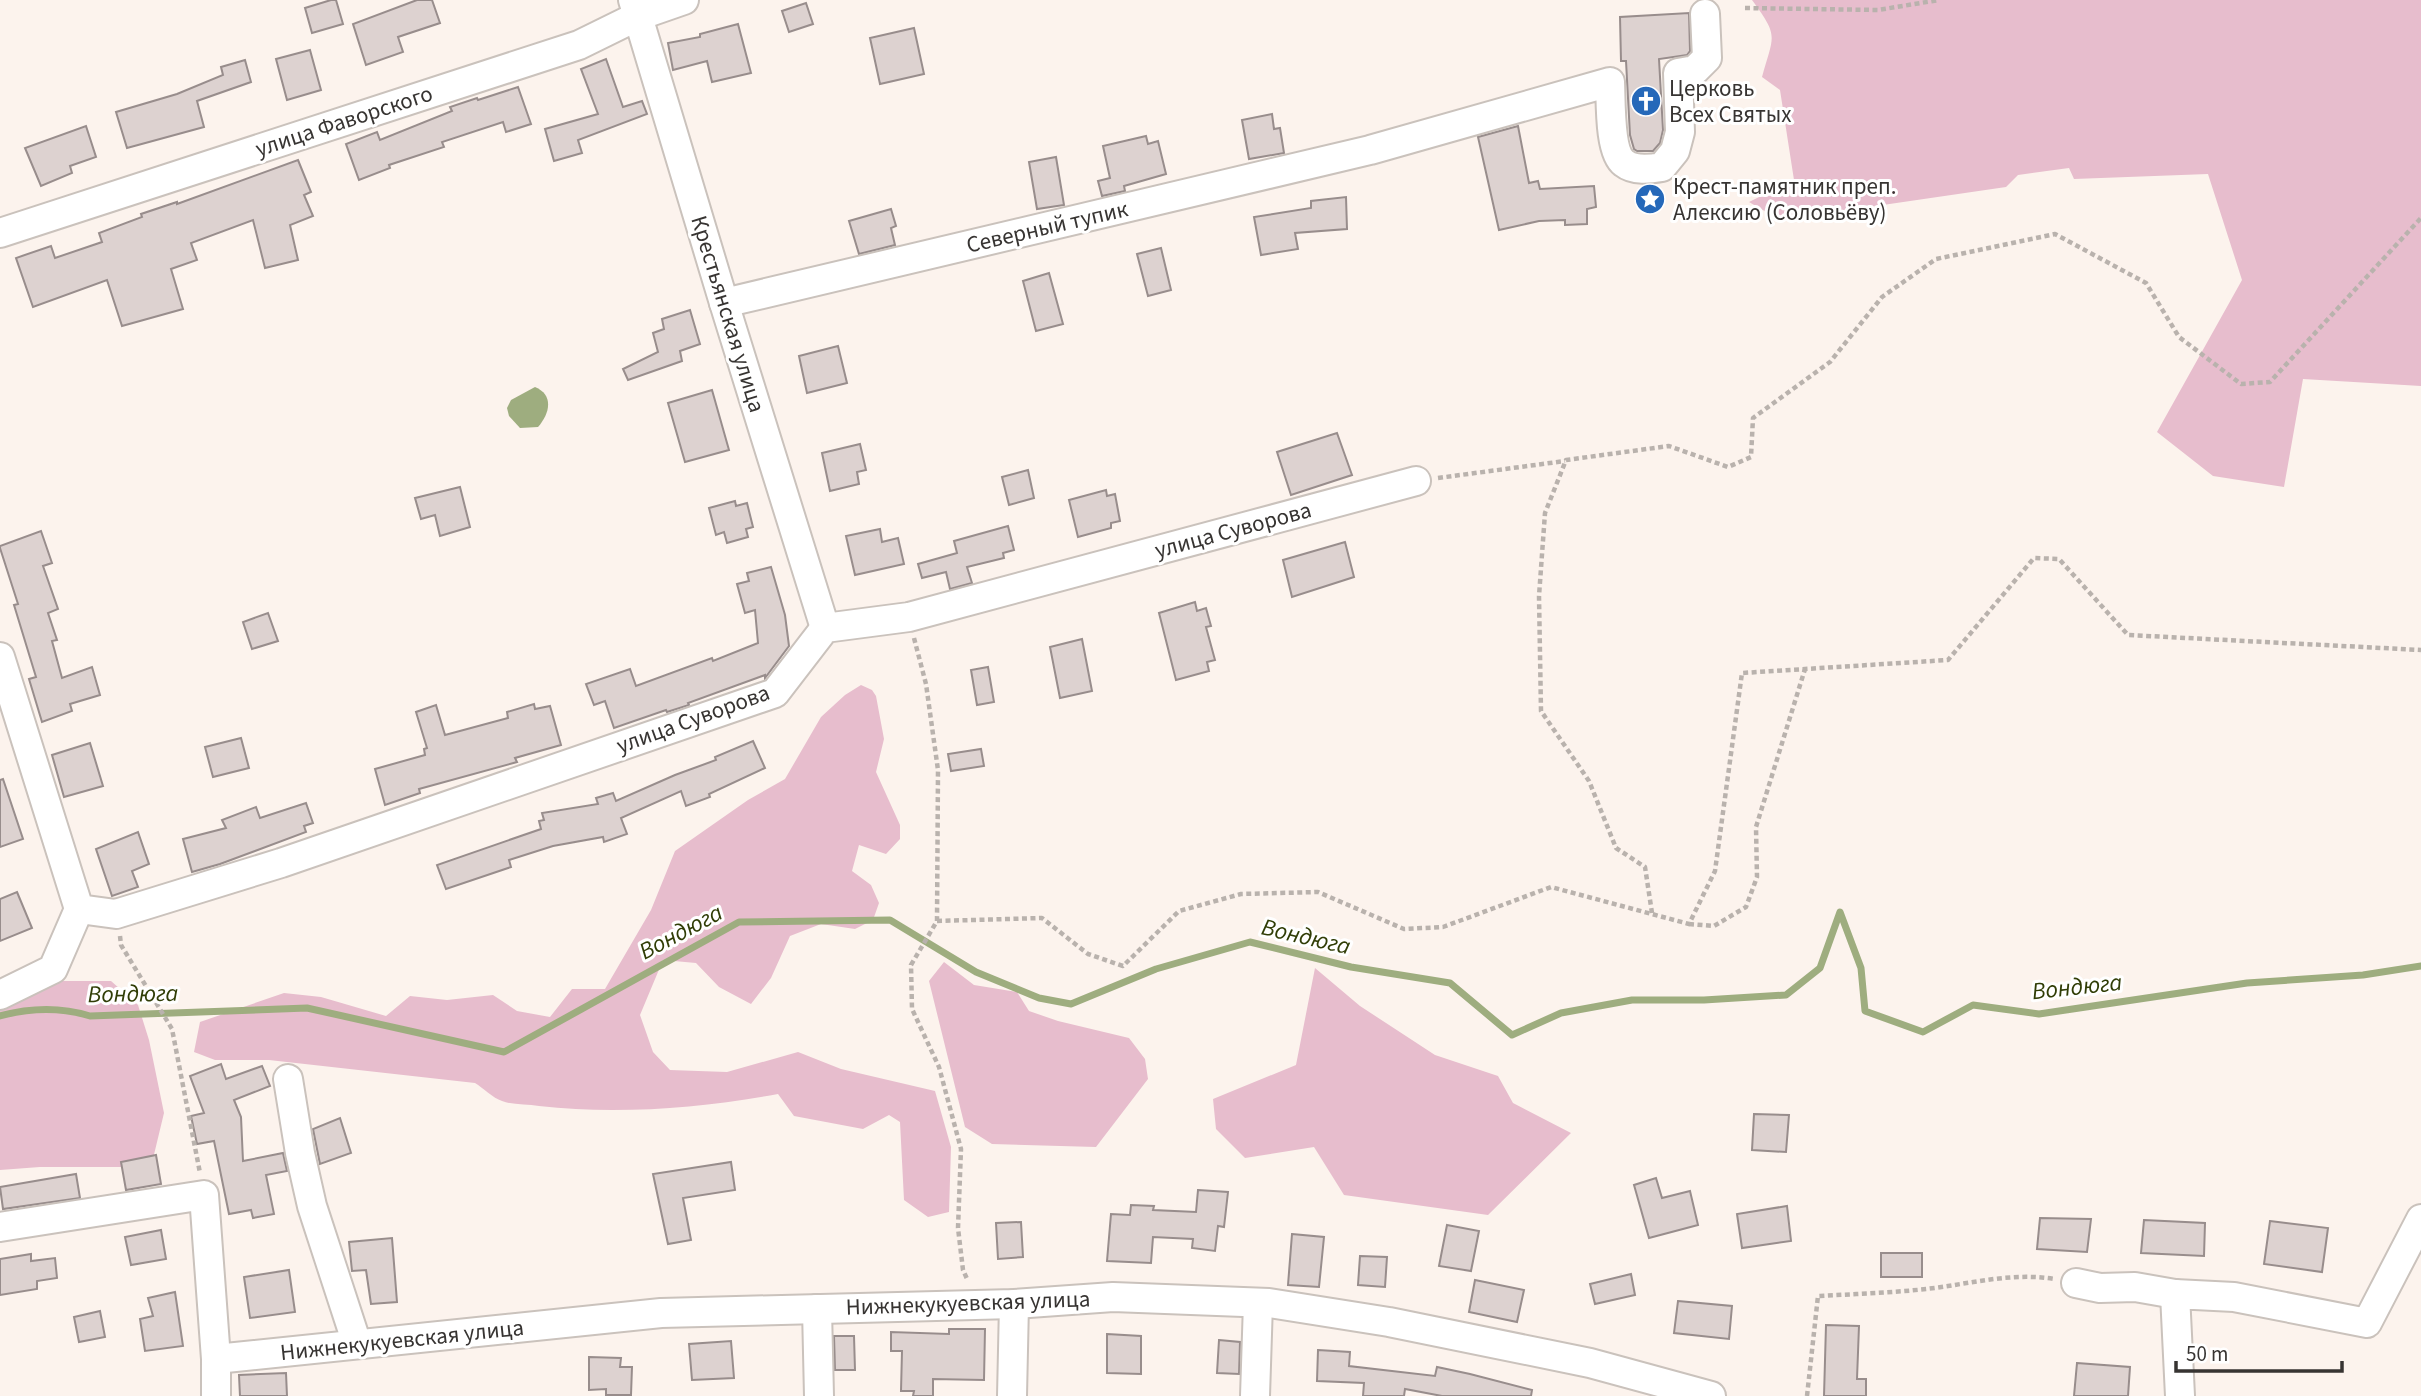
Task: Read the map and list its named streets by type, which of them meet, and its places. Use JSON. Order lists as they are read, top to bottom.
{
  "streets": {
    "street": [
      "улица Фаворского",
      "Северный тупик",
      "Крестьянская улица",
      "улица Суворова",
      "Нижнекукуевская улица"
    ]
  },
  "crossings": [
    ["улица Фаворского", "Крестьянская улица"],
    ["Северный тупик", "Крестьянская улица"],
    ["Крестьянская улица", "улица Суворова"]
  ],
  "water": ["Вондюга"],
  "places": {
    "church": ["Церковь Всех Святых"],
    "place": ["Крест-памятник преп. Алексию (Соловьёву)"]
  },
  "scale_bar": "50 m"
}
